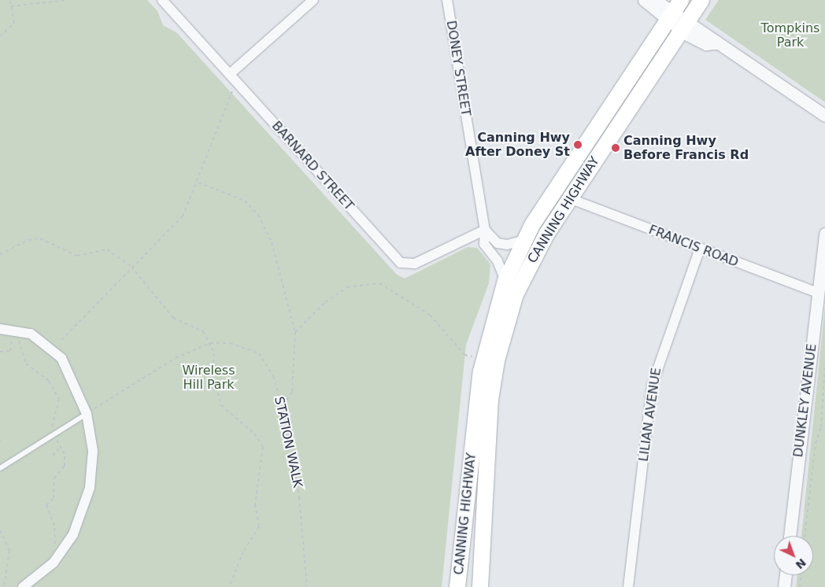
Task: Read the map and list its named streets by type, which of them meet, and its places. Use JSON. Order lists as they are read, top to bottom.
{
  "streets": {
    "highway": ["CANNING HIGHWAY"],
    "street": [
      "DONEY STREET",
      "BARNARD STREET",
      "FRANCIS ROAD",
      "DUNKLEY AVENUE",
      "LILIAN AVENUE"
    ],
    "path": ["STATION WALK"]
  },
  "crossings": [
    ["DONEY STREET", "BARNARD STREET"],
    ["DONEY STREET", "CANNING HIGHWAY"],
    ["CANNING HIGHWAY", "FRANCIS ROAD"],
    ["FRANCIS ROAD", "DUNKLEY AVENUE"],
    ["FRANCIS ROAD", "LILIAN AVENUE"]
  ],
  "parks": ["Tompkins Park", "Wireless Hill Park"],
  "places": ["Canning Hwy After Doney St", "Canning Hwy Before Francis Rd"],
  "north": "bottom right"
}
